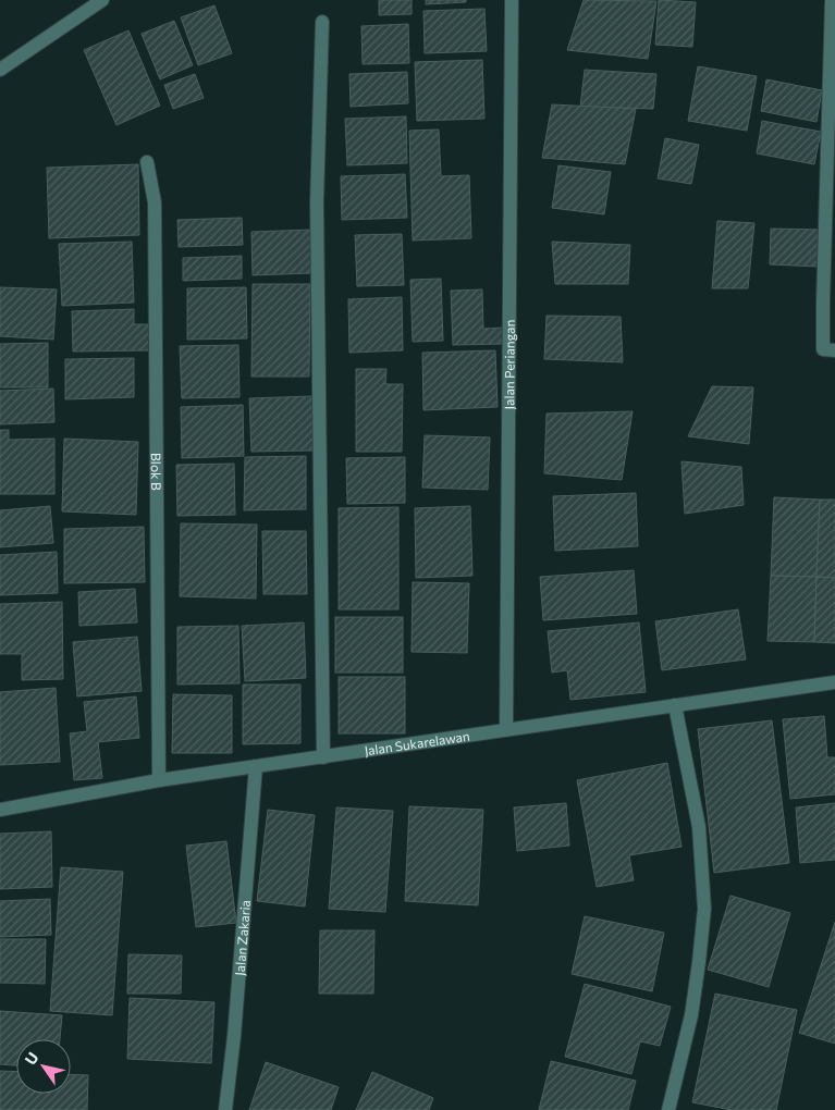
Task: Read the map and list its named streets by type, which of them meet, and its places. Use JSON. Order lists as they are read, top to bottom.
{
  "streets": {
    "street": [
      "Jalan Periangan",
      "Blok B",
      "Jalan Sukarelawan",
      "Jalan Zakaria"
    ]
  },
  "crossings": [
    ["Jalan Periangan", "Jalan Sukarelawan"],
    ["Blok B", "Jalan Sukarelawan"],
    ["Jalan Sukarelawan", "Jalan Zakaria"]
  ],
  "north": "top left"
}
